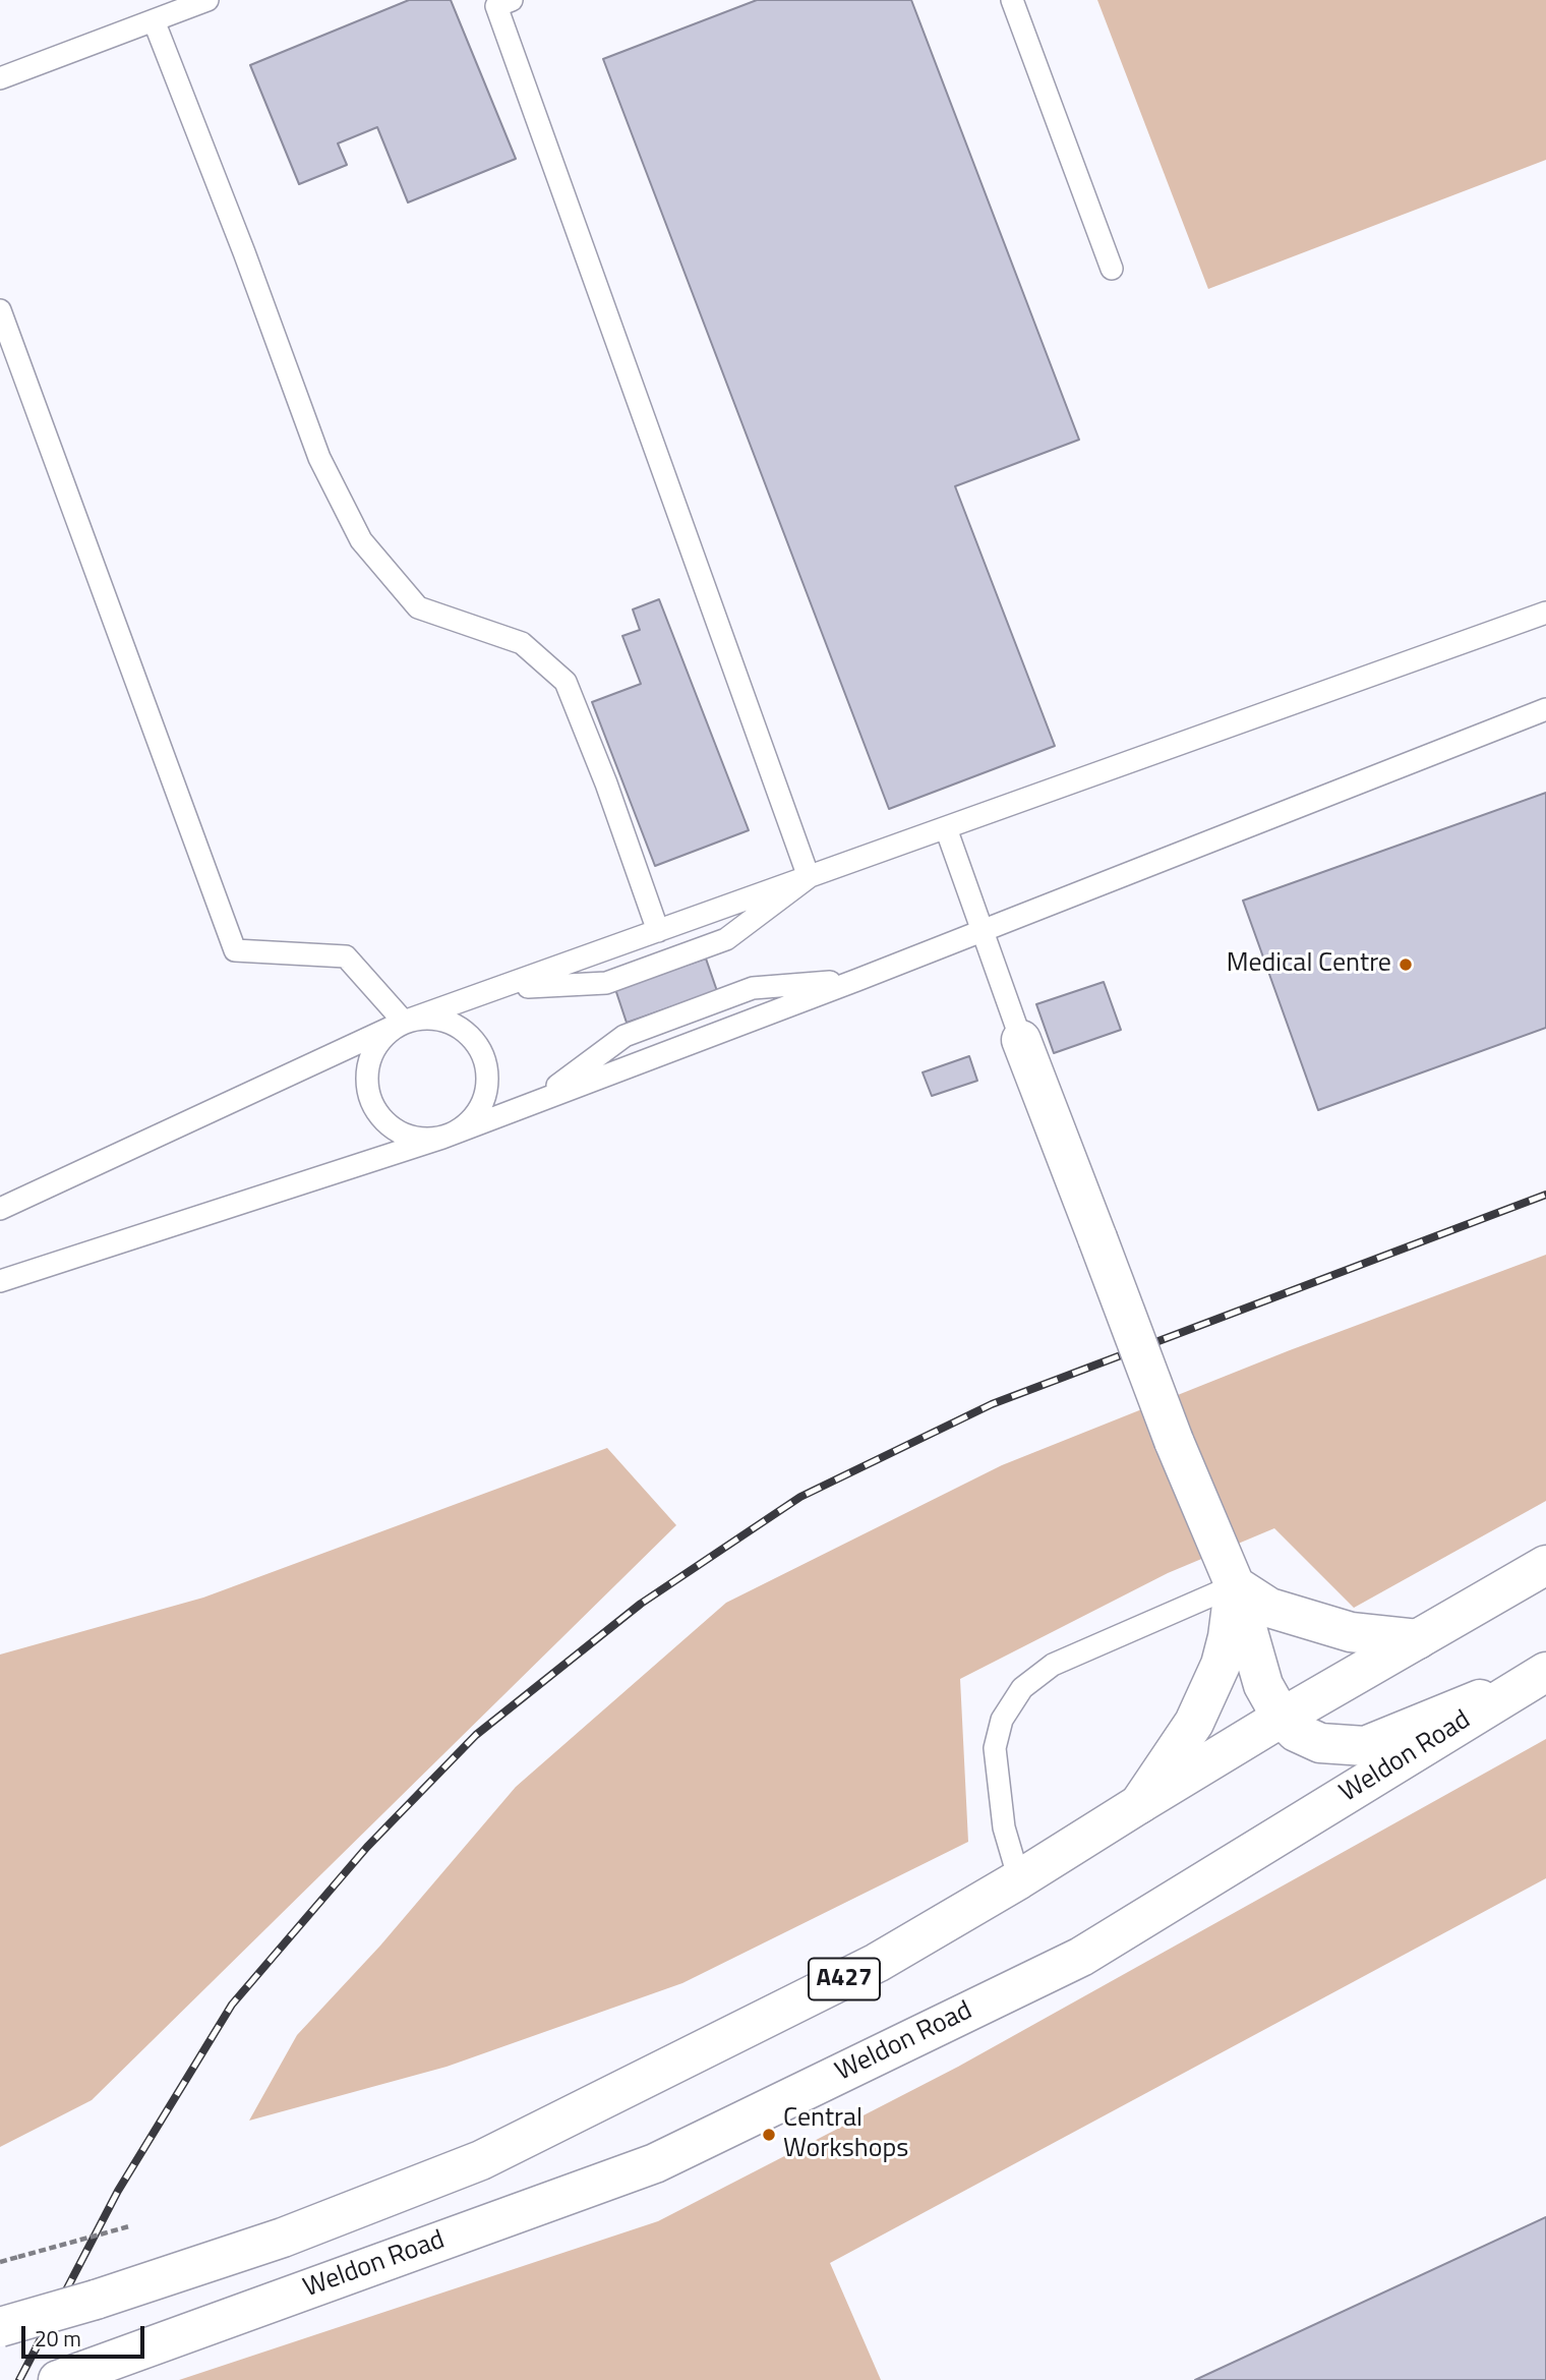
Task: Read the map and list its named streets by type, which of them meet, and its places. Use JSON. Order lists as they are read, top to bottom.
{
  "streets": {
    "main road": ["Weldon Road", "A427"]
  },
  "places": ["Medical Centre", "Central Workshops"],
  "scale_bar": "20 m"
}
